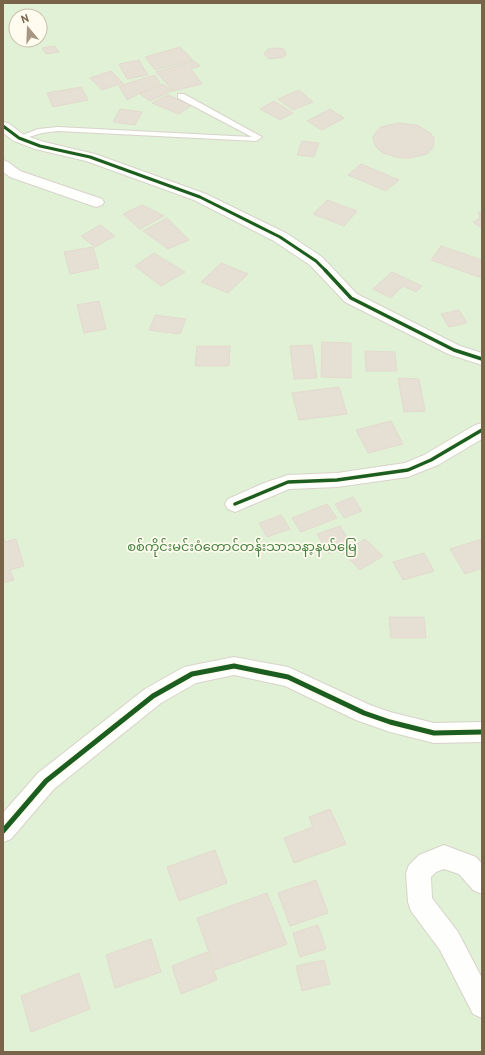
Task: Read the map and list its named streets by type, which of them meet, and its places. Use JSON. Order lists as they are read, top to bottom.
{
  "parks": ["စစ်ကိုင်းမင်းဝံတောင်တန်းသာသနာ့နယ်မြေ"],
  "north": "top"
}
